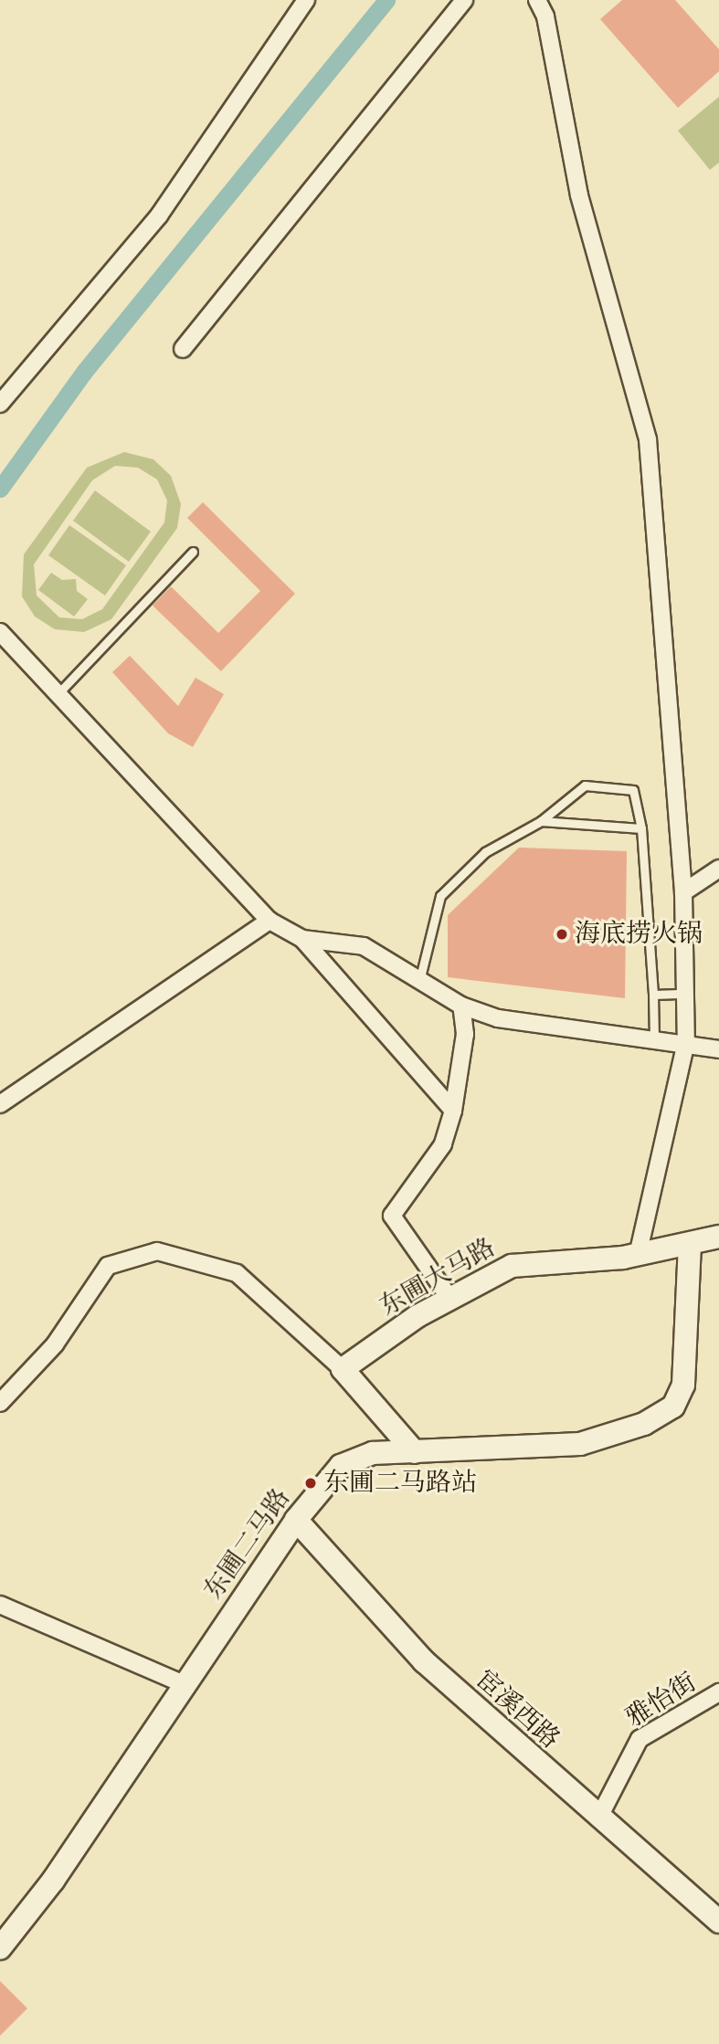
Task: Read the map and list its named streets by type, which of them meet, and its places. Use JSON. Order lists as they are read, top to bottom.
{
  "streets": {
    "street": [
      "东圃大马路",
      "东圃二马路",
      "雅怡街",
      "宦溪西路"
    ]
  },
  "crossings": [
    ["东圃大马路", "东圃二马路"],
    ["东圃二马路", "宦溪西路"],
    ["雅怡街", "宦溪西路"]
  ],
  "places": ["海底捞火锅", "东圃二马路站"]
}
